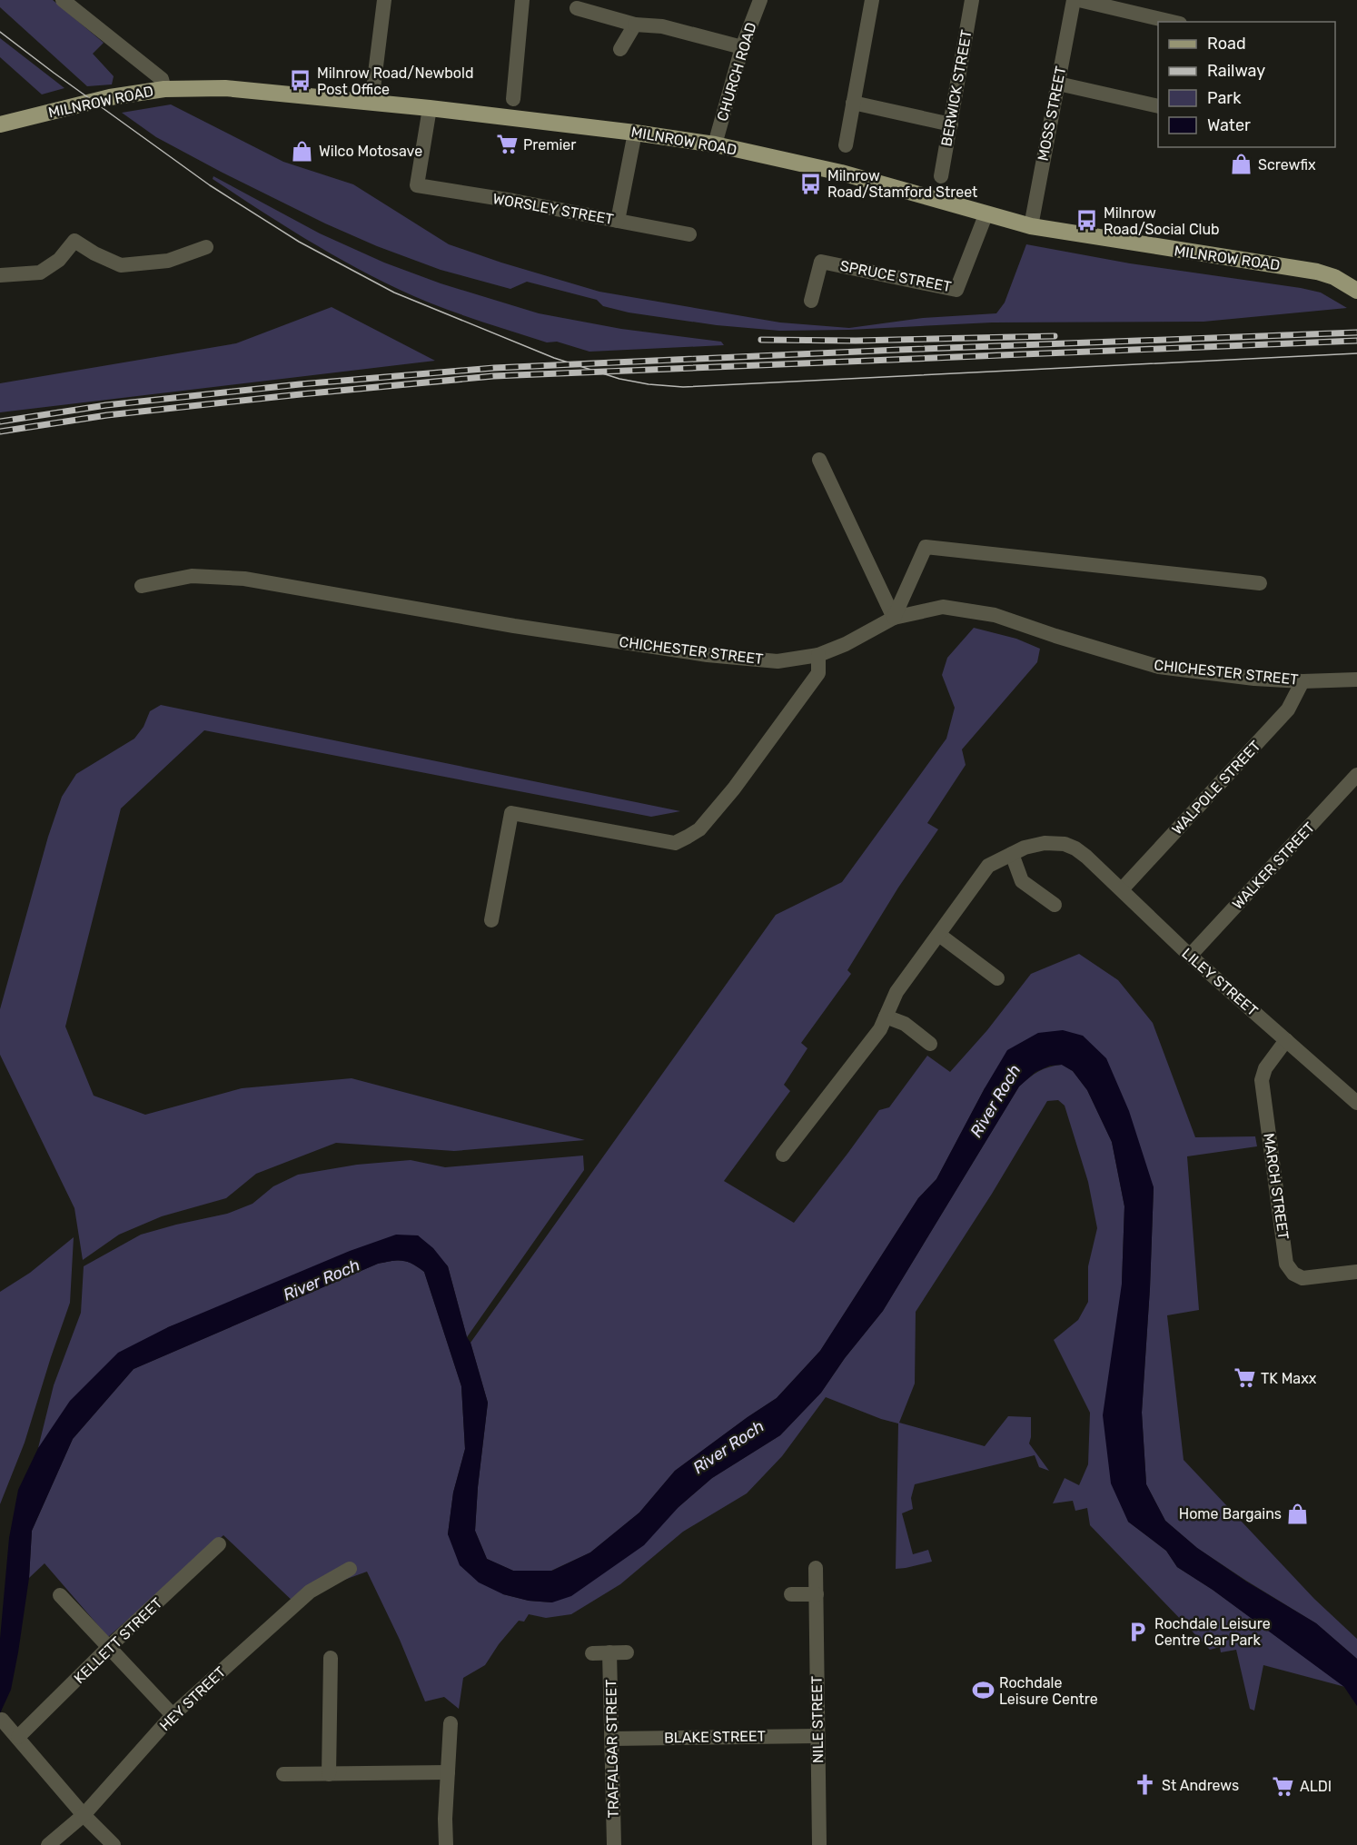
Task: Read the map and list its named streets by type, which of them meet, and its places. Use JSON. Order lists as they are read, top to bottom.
{
  "streets": {
    "main road": ["MILNROW ROAD"],
    "street": [
      "CHURCH ROAD",
      "BERWICK STREET",
      "MOSS STREET",
      "WORSLEY STREET",
      "SPRUCE STREET",
      "CHICHESTER STREET",
      "WALPOLE STREET",
      "WALKER STREET",
      "LILEY STREET",
      "MARCH STREET",
      "KELLETT STREET",
      "HEY STREET",
      "NILE STREET",
      "BLAKE STREET",
      "TRAFALGAR STREET"
    ]
  },
  "crossings": [
    ["CHURCH ROAD", "MILNROW ROAD"],
    ["MILNROW ROAD", "MOSS STREET"],
    ["MILNROW ROAD", "WORSLEY STREET"],
    ["MILNROW ROAD", "SPRUCE STREET"],
    ["CHICHESTER STREET", "WALPOLE STREET"],
    ["WALPOLE STREET", "LILEY STREET"],
    ["WALKER STREET", "LILEY STREET"],
    ["LILEY STREET", "MARCH STREET"],
    ["NILE STREET", "BLAKE STREET"],
    ["BLAKE STREET", "TRAFALGAR STREET"]
  ],
  "water": ["River Roch"],
  "places": {
    "bus stop": ["Milnrow Road/Newbold Post Office", "Milnrow Road/Stamford Street", "Milnrow Road/Social Club"],
    "supermarket": ["Premier", "TK Maxx", "ALDI"],
    "shop": ["Wilco Motosave", "Screwfix", "Home Bargains"],
    "parking": ["Rochdale Leisure Centre Car Park"],
    "sports": ["Rochdale Leisure Centre"],
    "church": ["St Andrews"]
  },
  "legend": [
    "Road",
    "Railway",
    "Park",
    "Water"
  ]
}
